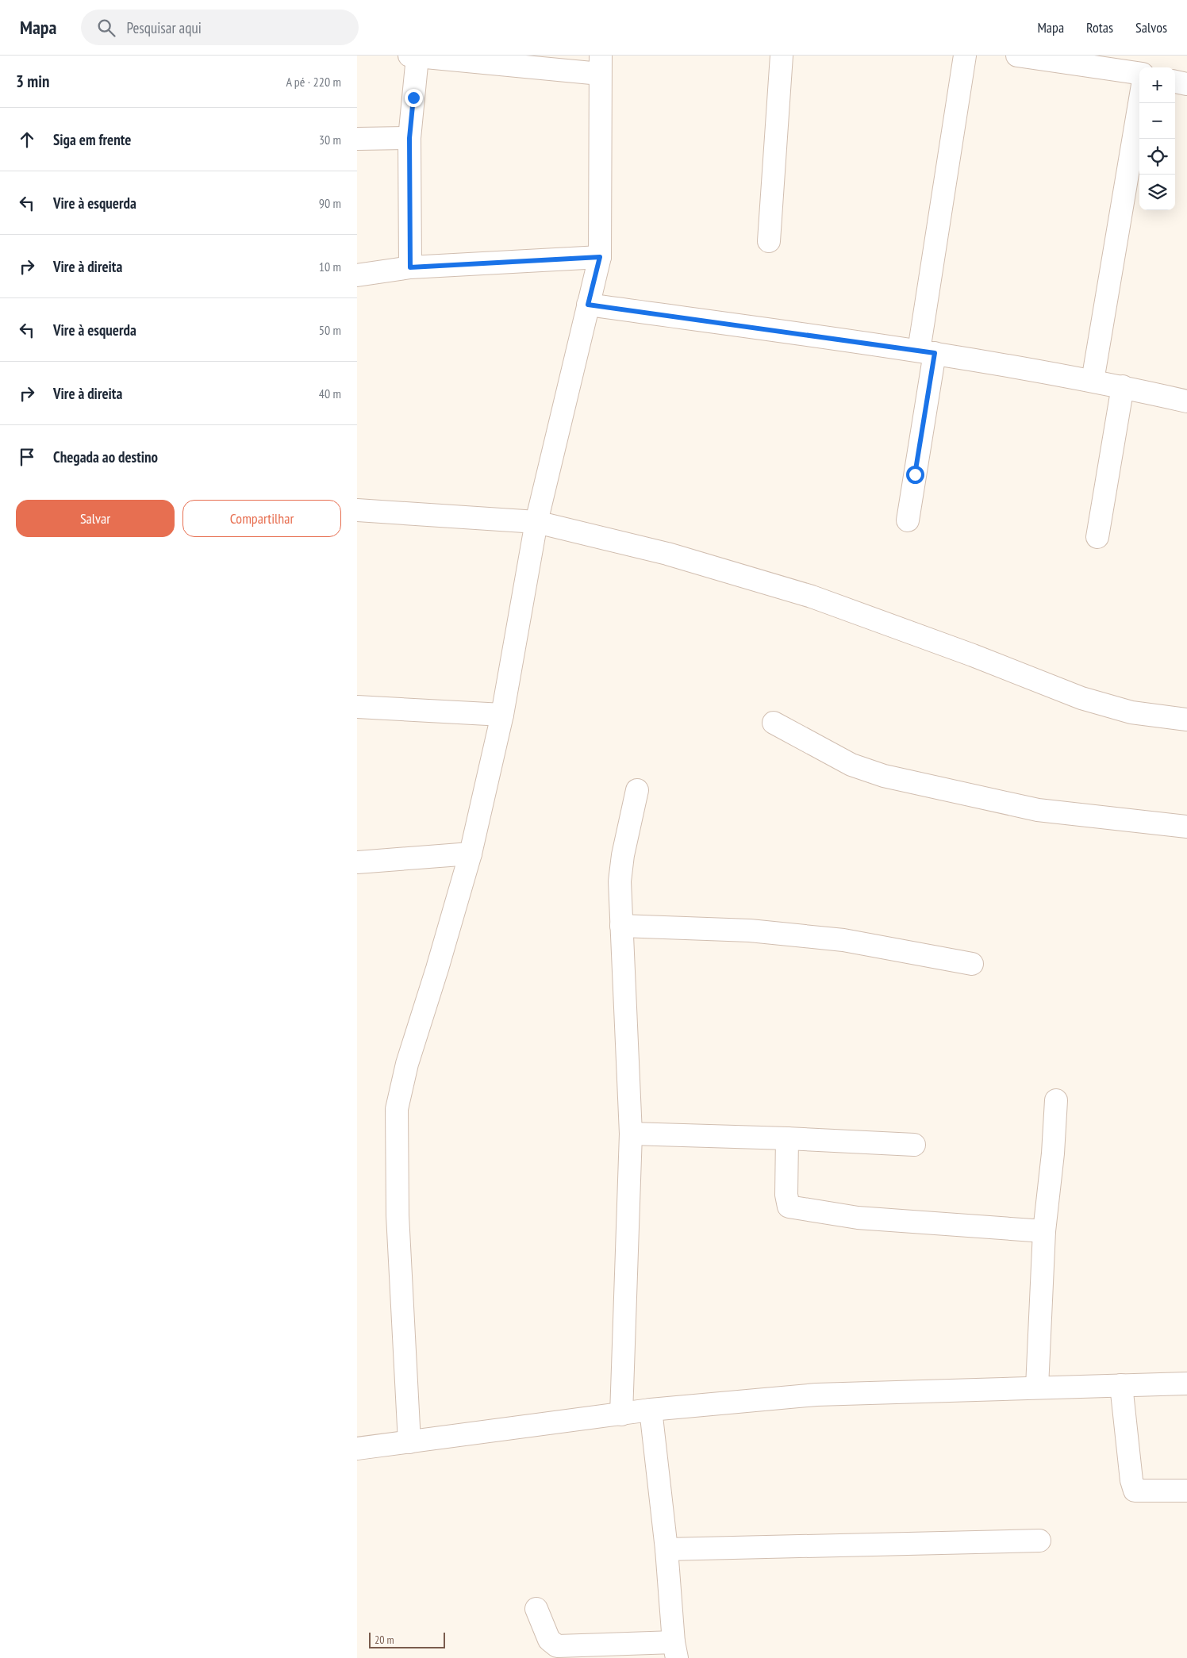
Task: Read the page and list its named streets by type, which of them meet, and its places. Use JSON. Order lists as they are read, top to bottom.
{
  "scale_bar": "20 m",
  "page": {
    "header": "Mapa",
    "search": "Pesquisar aqui",
    "nav": ["Mapa", "Rotas", "Salvos"],
    "heading": ["3 min", "A pé · 220 m"],
    "map_buttons": ["+", "−"],
    "list": [
      ["Siga em frente", "30 m"],
      ["Vire à esquerda", "90 m"],
      ["Vire à direita", "10 m"],
      ["Vire à esquerda", "50 m"],
      ["Vire à direita", "40 m"],
      "Chegada ao destino"
    ],
    "buttons": ["Salvar", "Compartilhar"],
    "scale": "20 m"
  }
}
